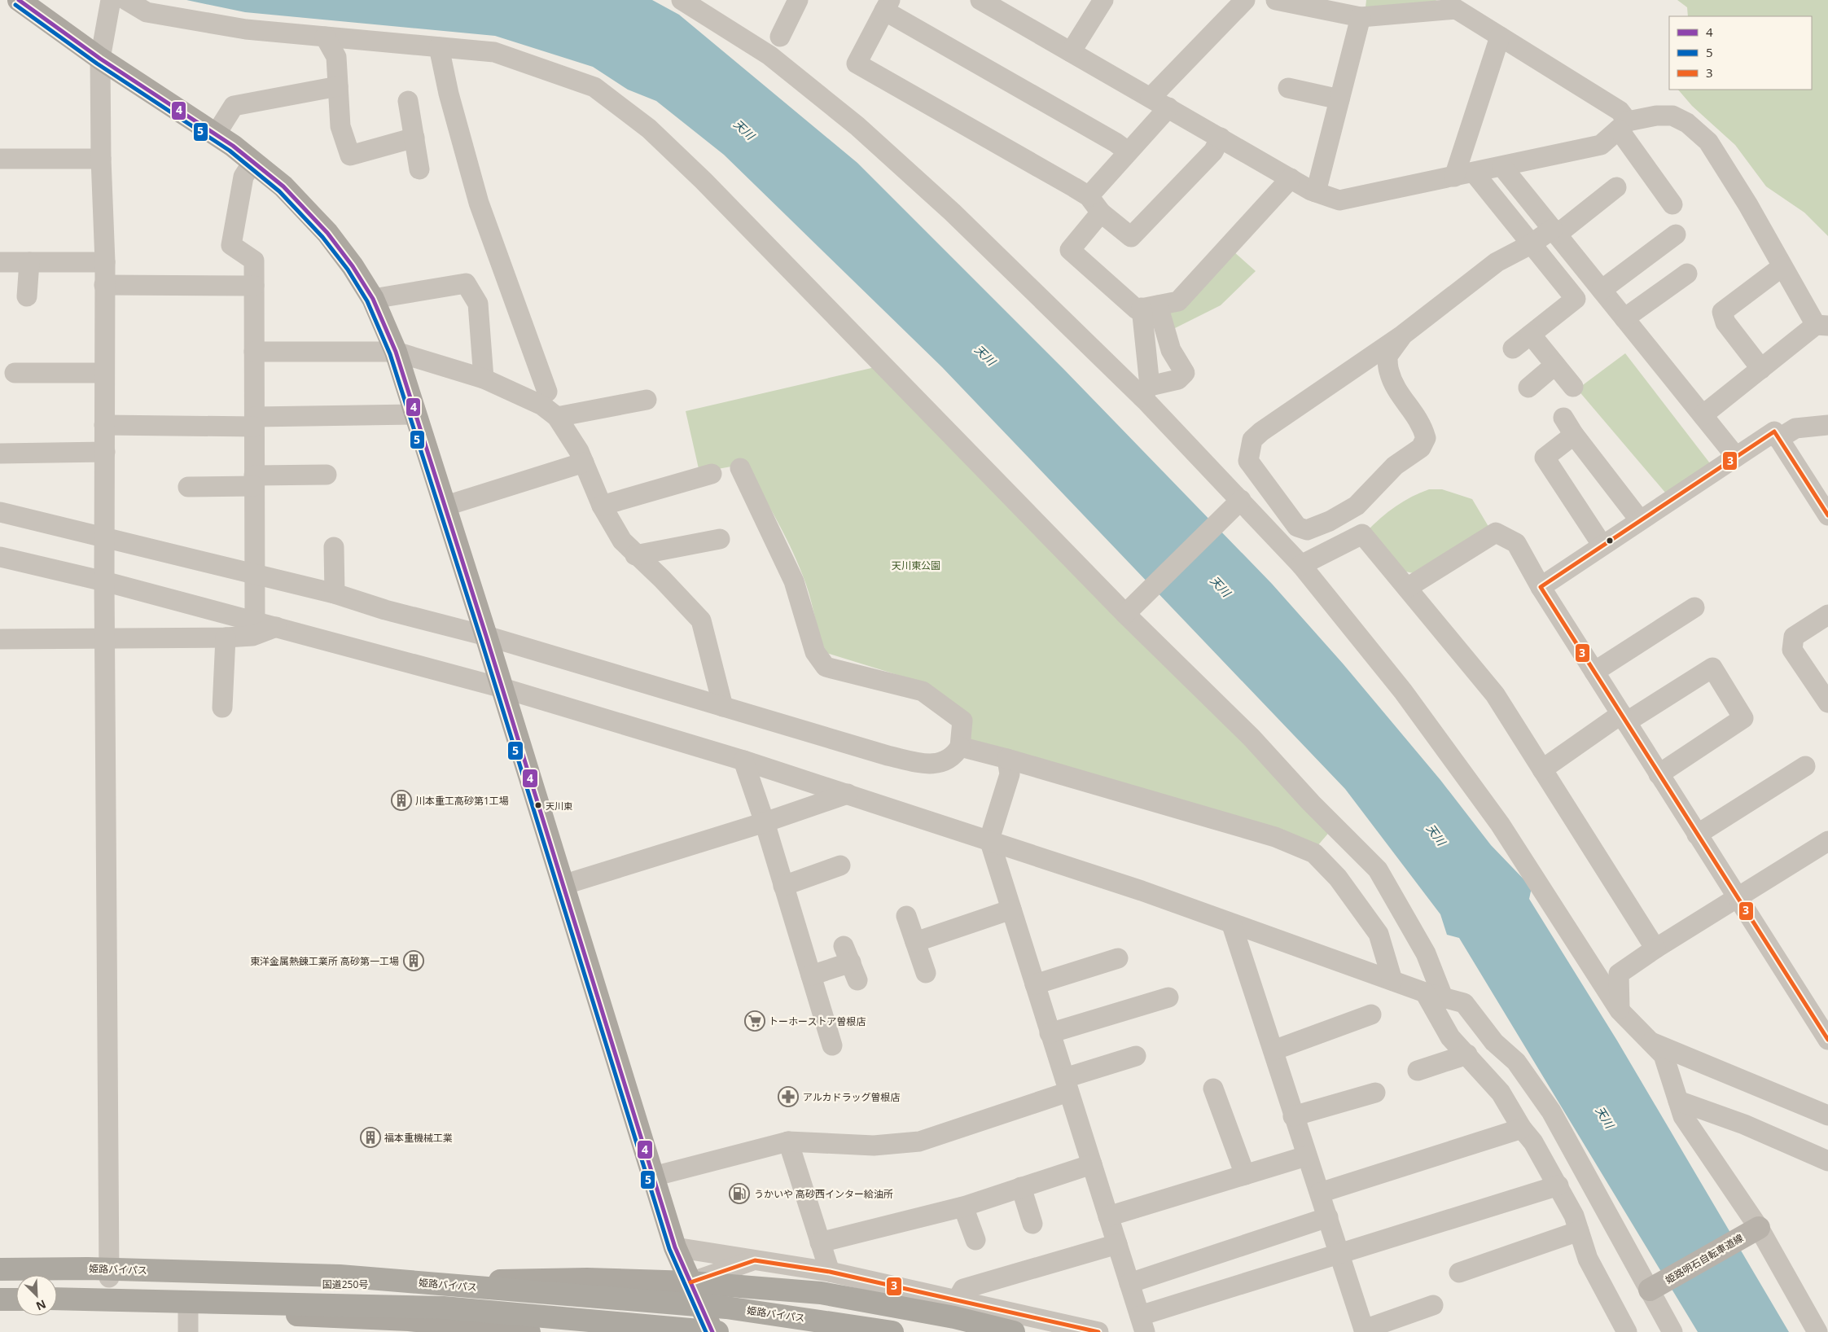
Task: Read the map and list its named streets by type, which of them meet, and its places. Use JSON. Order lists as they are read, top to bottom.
{
  "streets": {
    "highway": ["姫路バイパス", "国道250号"],
    "main road": ["姫路明石自転車道線"]
  },
  "water": ["天川"],
  "parks": ["天川東公園"],
  "places": {
    "building": ["川本重工高砂第1工場", "東洋金属熱錬工業所 高砂第一工場", "福本重機械工業"],
    "other": ["天川東"],
    "supermarket": ["トーホーストア曽根店"],
    "pharmacy": ["アルカドラッグ曽根店"],
    "fuel station": ["うかいや 高砂西インター給油所"]
  },
  "lines": ["transit line 4", "transit line 5", "transit line 3"],
  "legend": ["4", "5", "3"],
  "north": "bottom right"
}
